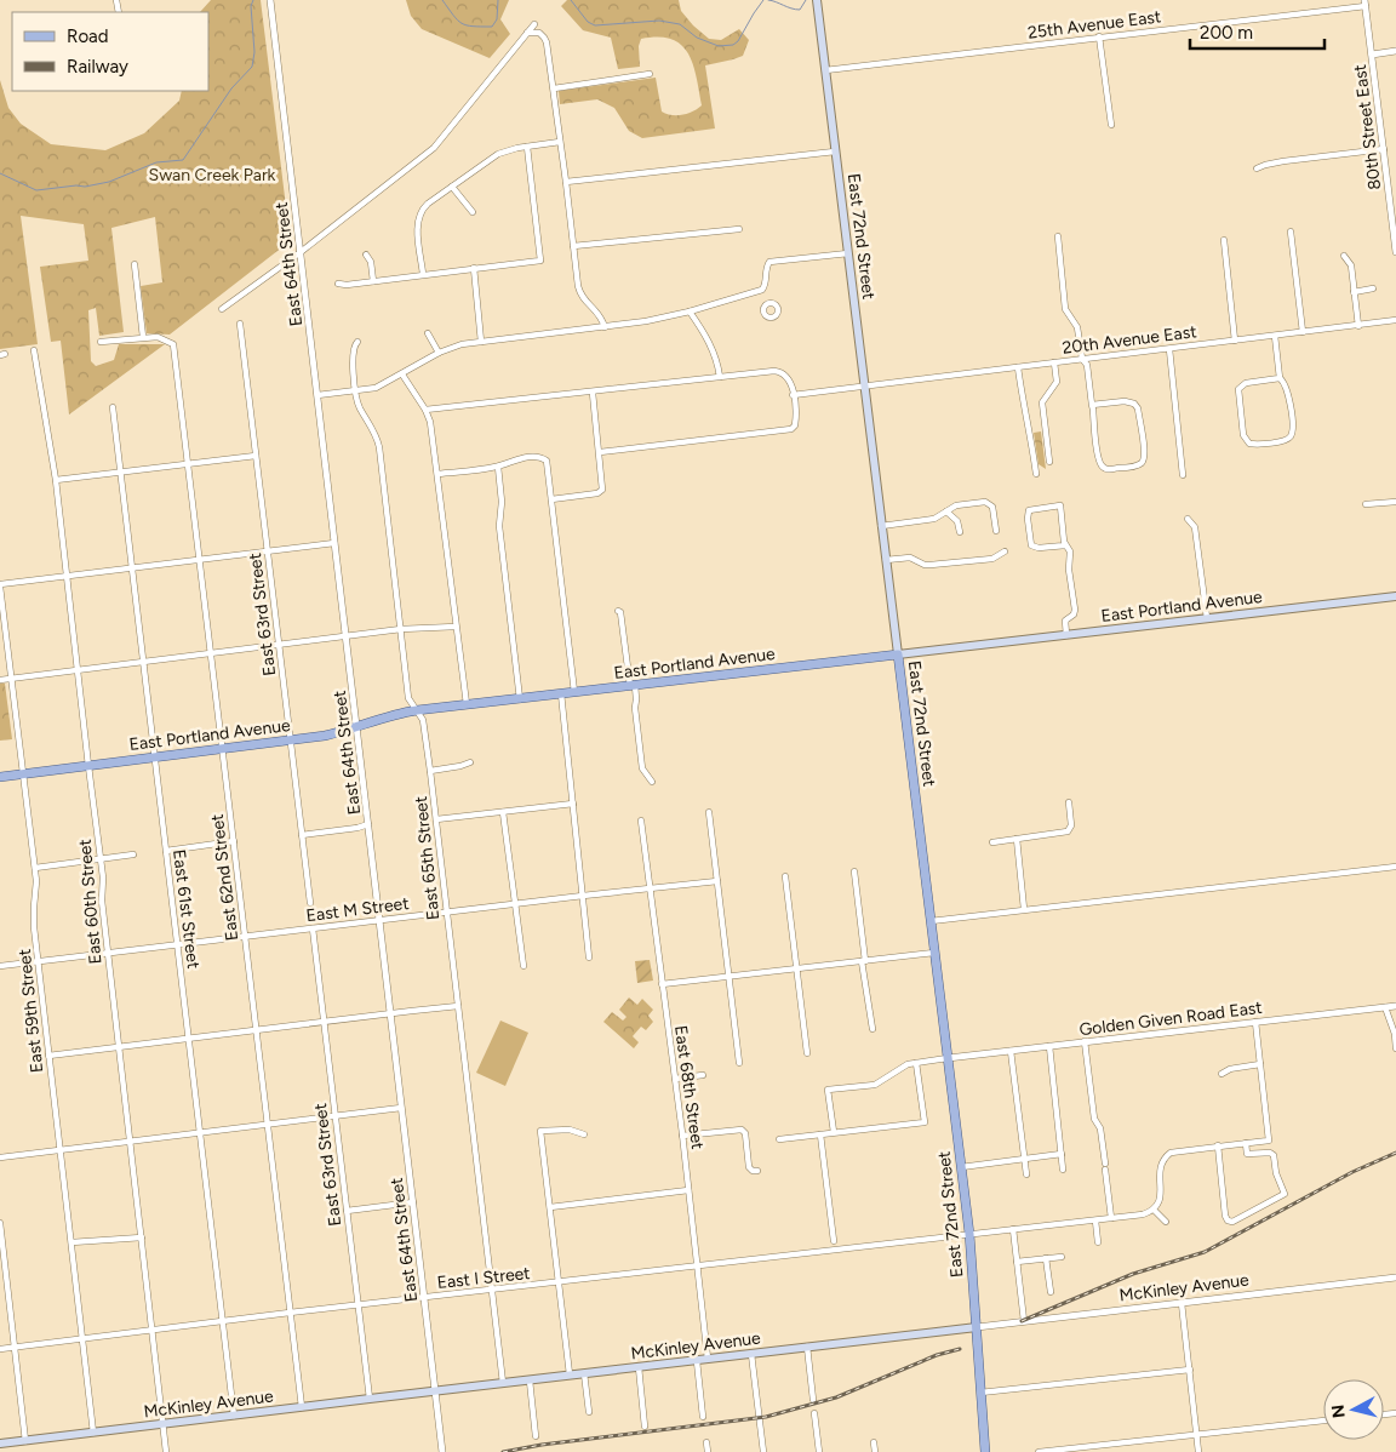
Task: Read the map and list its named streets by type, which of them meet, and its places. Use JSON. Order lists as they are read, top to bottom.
{
  "streets": {
    "main road": ["East 72nd Street", "East Portland Avenue", "McKinley Avenue"],
    "street": [
      "25th Avenue East",
      "80th Street East",
      "East 64th Street",
      "20th Avenue East",
      "East 63rd Street",
      "East 65th Street",
      "East 62nd Street",
      "East 60th Street",
      "East 61st Street",
      "East M Street",
      "East 59th Street",
      "Golden Given Road East",
      "East 68th Street",
      "East I Street"
    ]
  },
  "crossings": [
    ["25th Avenue East", "80th Street East"],
    ["25th Avenue East", "East 72nd Street"],
    ["East 72nd Street", "20th Avenue East"],
    ["East 72nd Street", "East Portland Avenue"],
    ["East 72nd Street", "Golden Given Road East"],
    ["East 72nd Street", "East I Street"],
    ["East 72nd Street", "McKinley Avenue"],
    ["East 64th Street", "East Portland Avenue"],
    ["East 64th Street", "East M Street"],
    ["East 64th Street", "East I Street"],
    ["East 64th Street", "McKinley Avenue"],
    ["East Portland Avenue", "East 63rd Street"],
    ["East Portland Avenue", "East 65th Street"],
    ["East Portland Avenue", "East 62nd Street"],
    ["East Portland Avenue", "East 60th Street"],
    ["East Portland Avenue", "East 61st Street"],
    ["East Portland Avenue", "East 59th Street"],
    ["East 63rd Street", "East M Street"],
    ["East 63rd Street", "East I Street"],
    ["East 63rd Street", "McKinley Avenue"],
    ["East 65th Street", "East M Street"],
    ["East 65th Street", "East I Street"],
    ["East 65th Street", "McKinley Avenue"],
    ["East 62nd Street", "East M Street"],
    ["East 62nd Street", "East I Street"],
    ["East 62nd Street", "McKinley Avenue"],
    ["East 60th Street", "East M Street"],
    ["East 60th Street", "East I Street"],
    ["East 60th Street", "McKinley Avenue"],
    ["East 61st Street", "East M Street"],
    ["East 61st Street", "East I Street"],
    ["East 61st Street", "McKinley Avenue"],
    ["East M Street", "East 59th Street"],
    ["East M Street", "East 68th Street"],
    ["East 59th Street", "East I Street"],
    ["East 59th Street", "McKinley Avenue"],
    ["East 68th Street", "East I Street"],
    ["East 68th Street", "McKinley Avenue"]
  ],
  "parks": ["Swan Creek Park"],
  "legend": ["Road", "Railway"],
  "scale_bar": "200 m",
  "north": "left"
}
